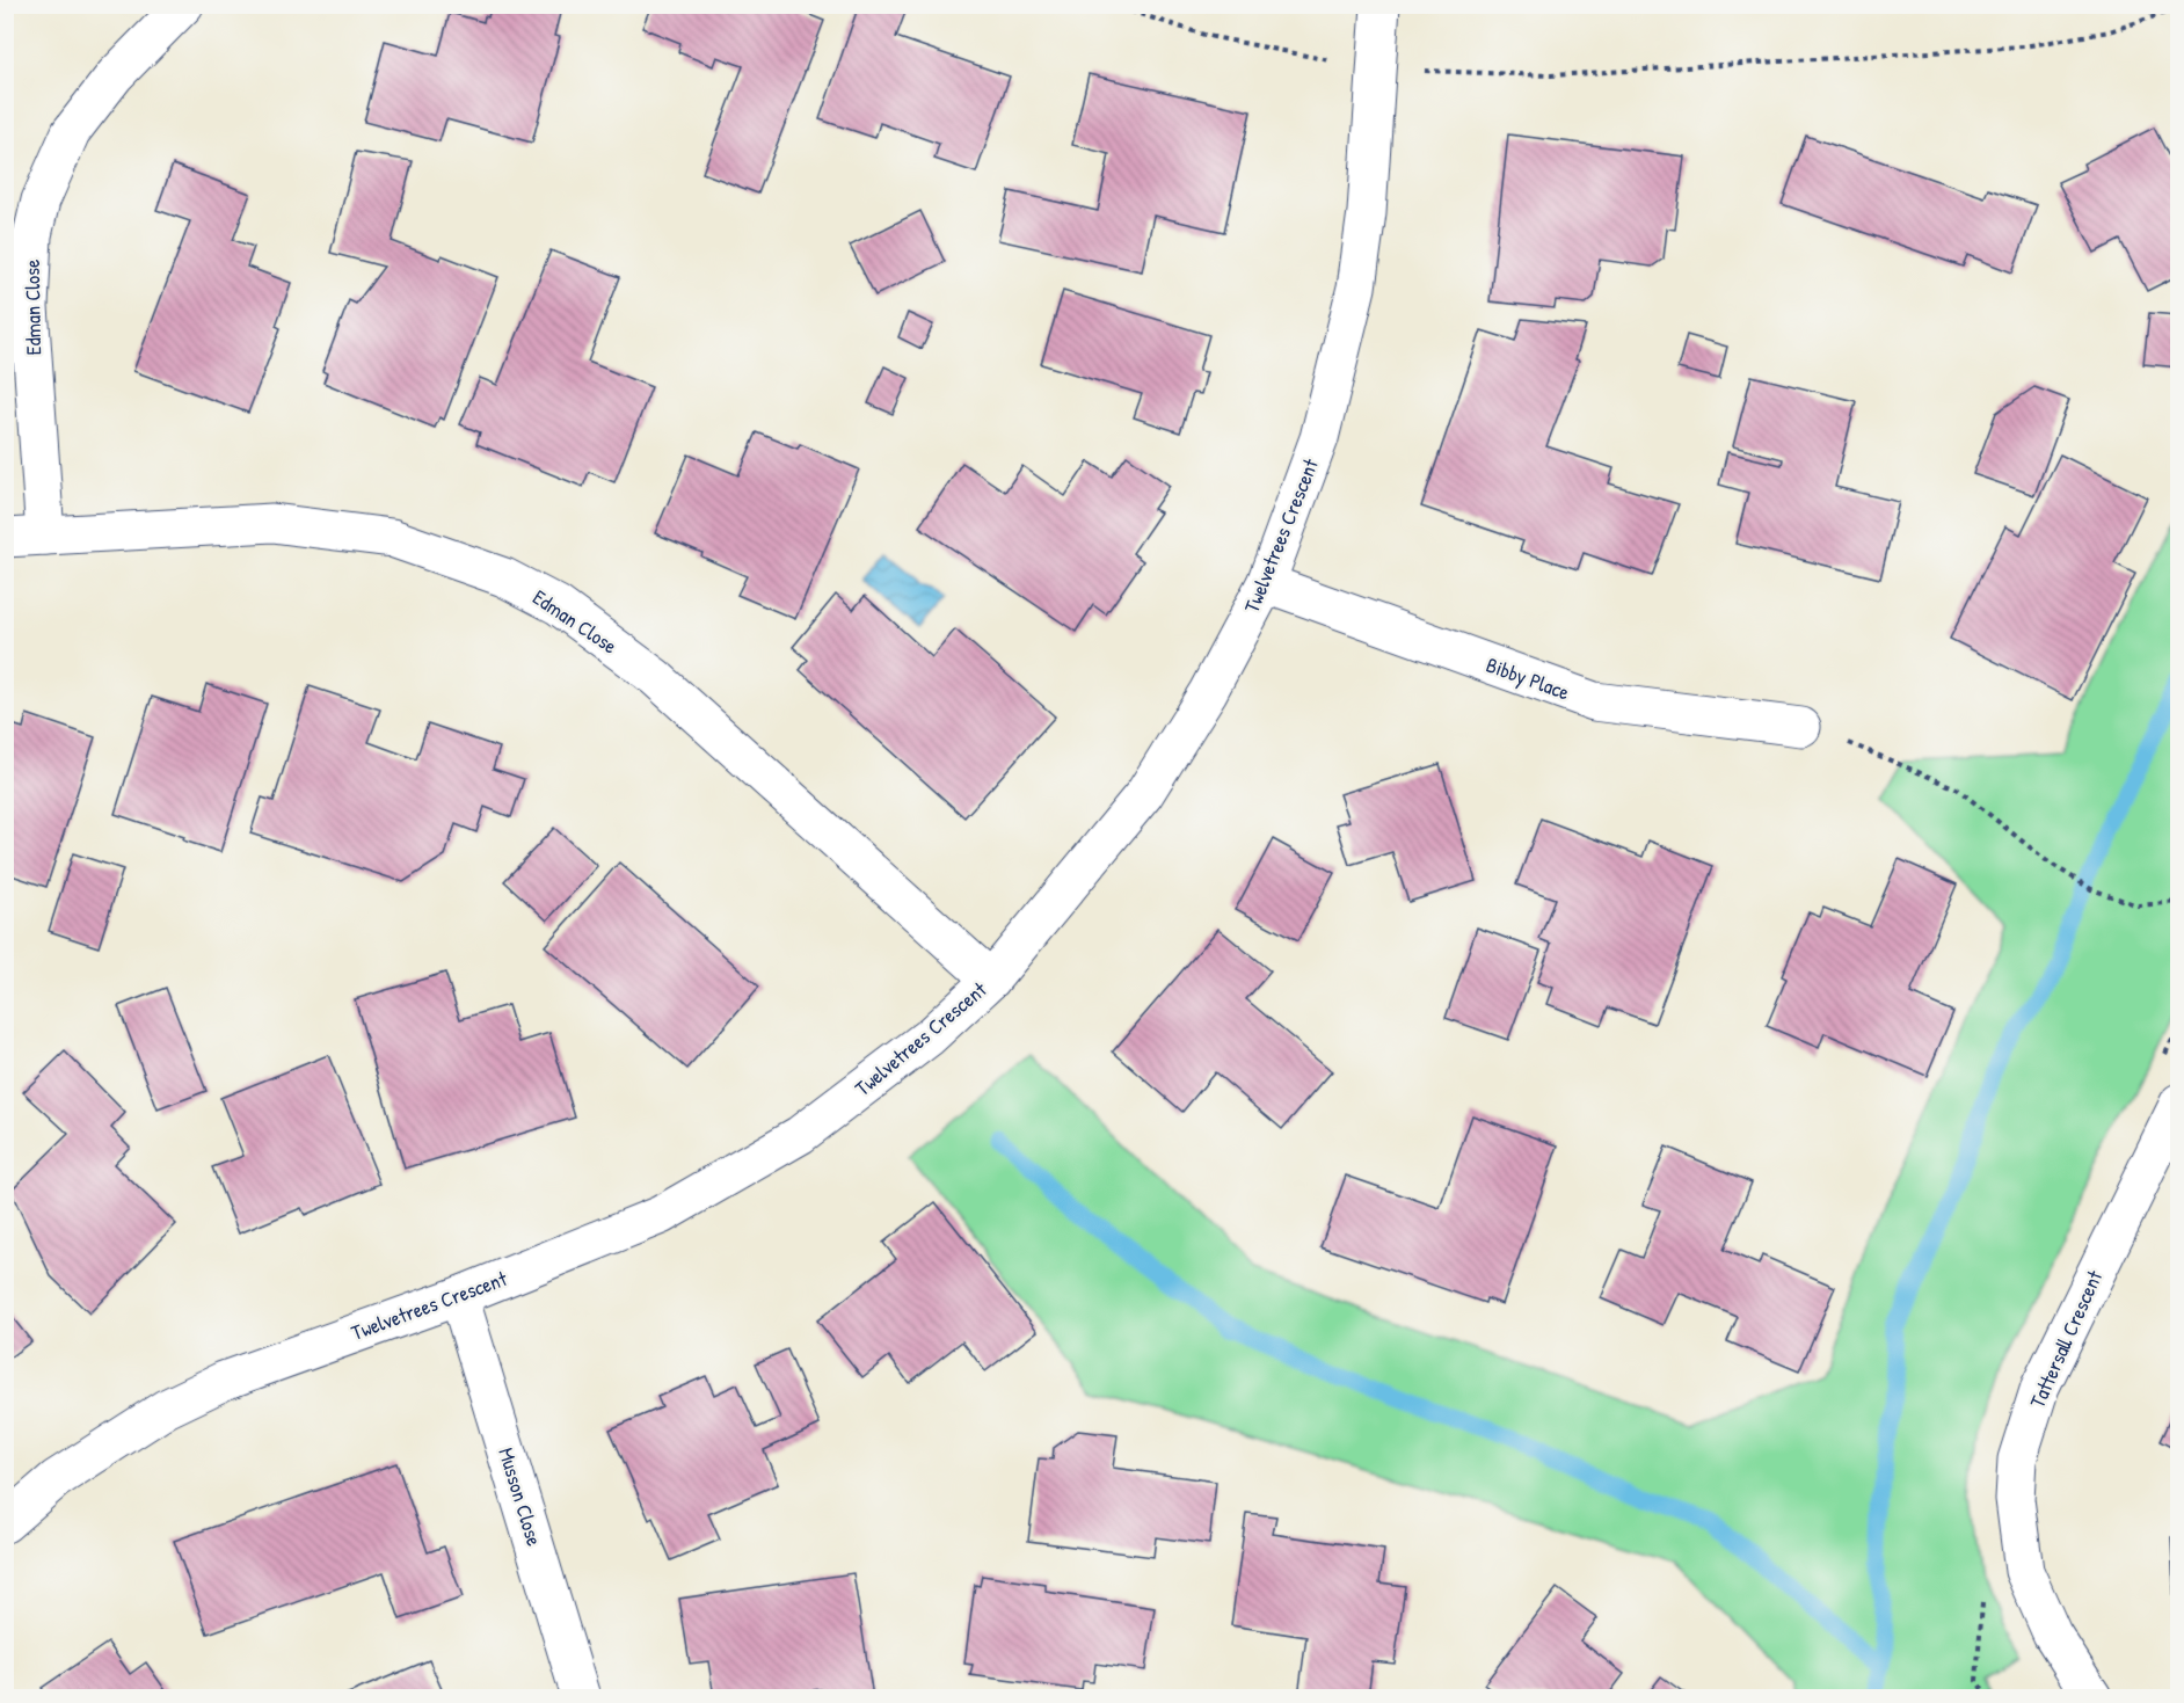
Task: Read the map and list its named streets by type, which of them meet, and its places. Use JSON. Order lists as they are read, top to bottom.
{
  "streets": {
    "street": [
      "Edman Close",
      "Twelvetrees Crescent",
      "Bibby Place",
      "Tattersall Crescent",
      "Musson Close"
    ]
  },
  "crossings": [
    ["Edman Close", "Twelvetrees Crescent"],
    ["Twelvetrees Crescent", "Bibby Place"],
    ["Twelvetrees Crescent", "Musson Close"]
  ]
}
